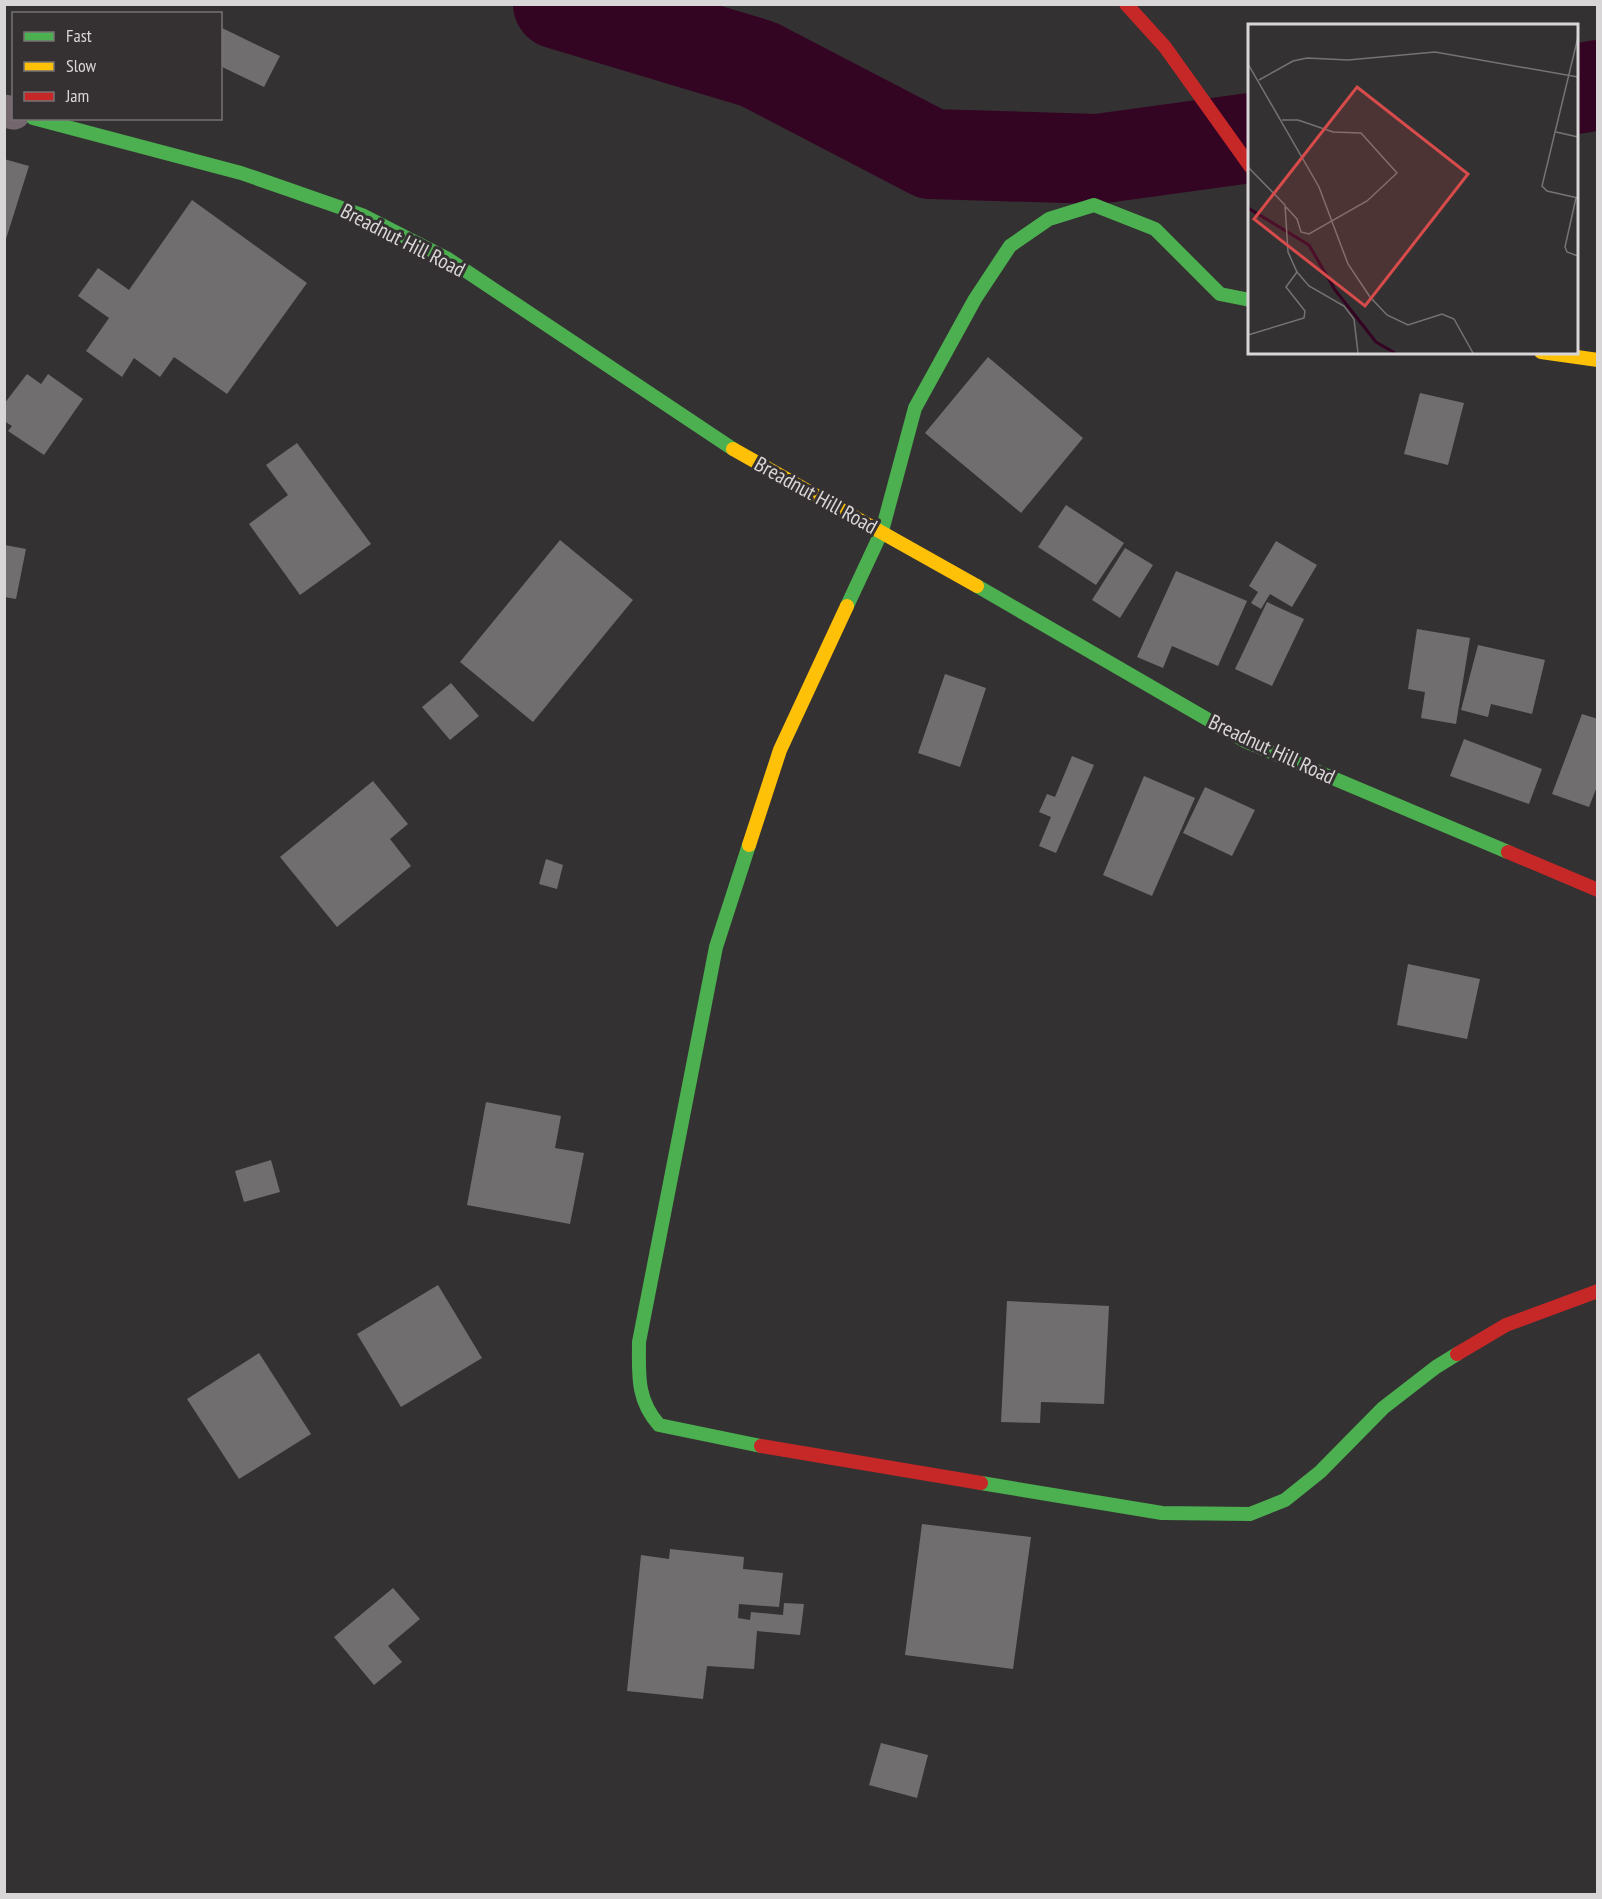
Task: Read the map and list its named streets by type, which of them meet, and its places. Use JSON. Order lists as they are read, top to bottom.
{
  "streets": {
    "street": ["Breadnut Hill Road"]
  },
  "legend": ["Fast", "Slow", "Jam"]
}
